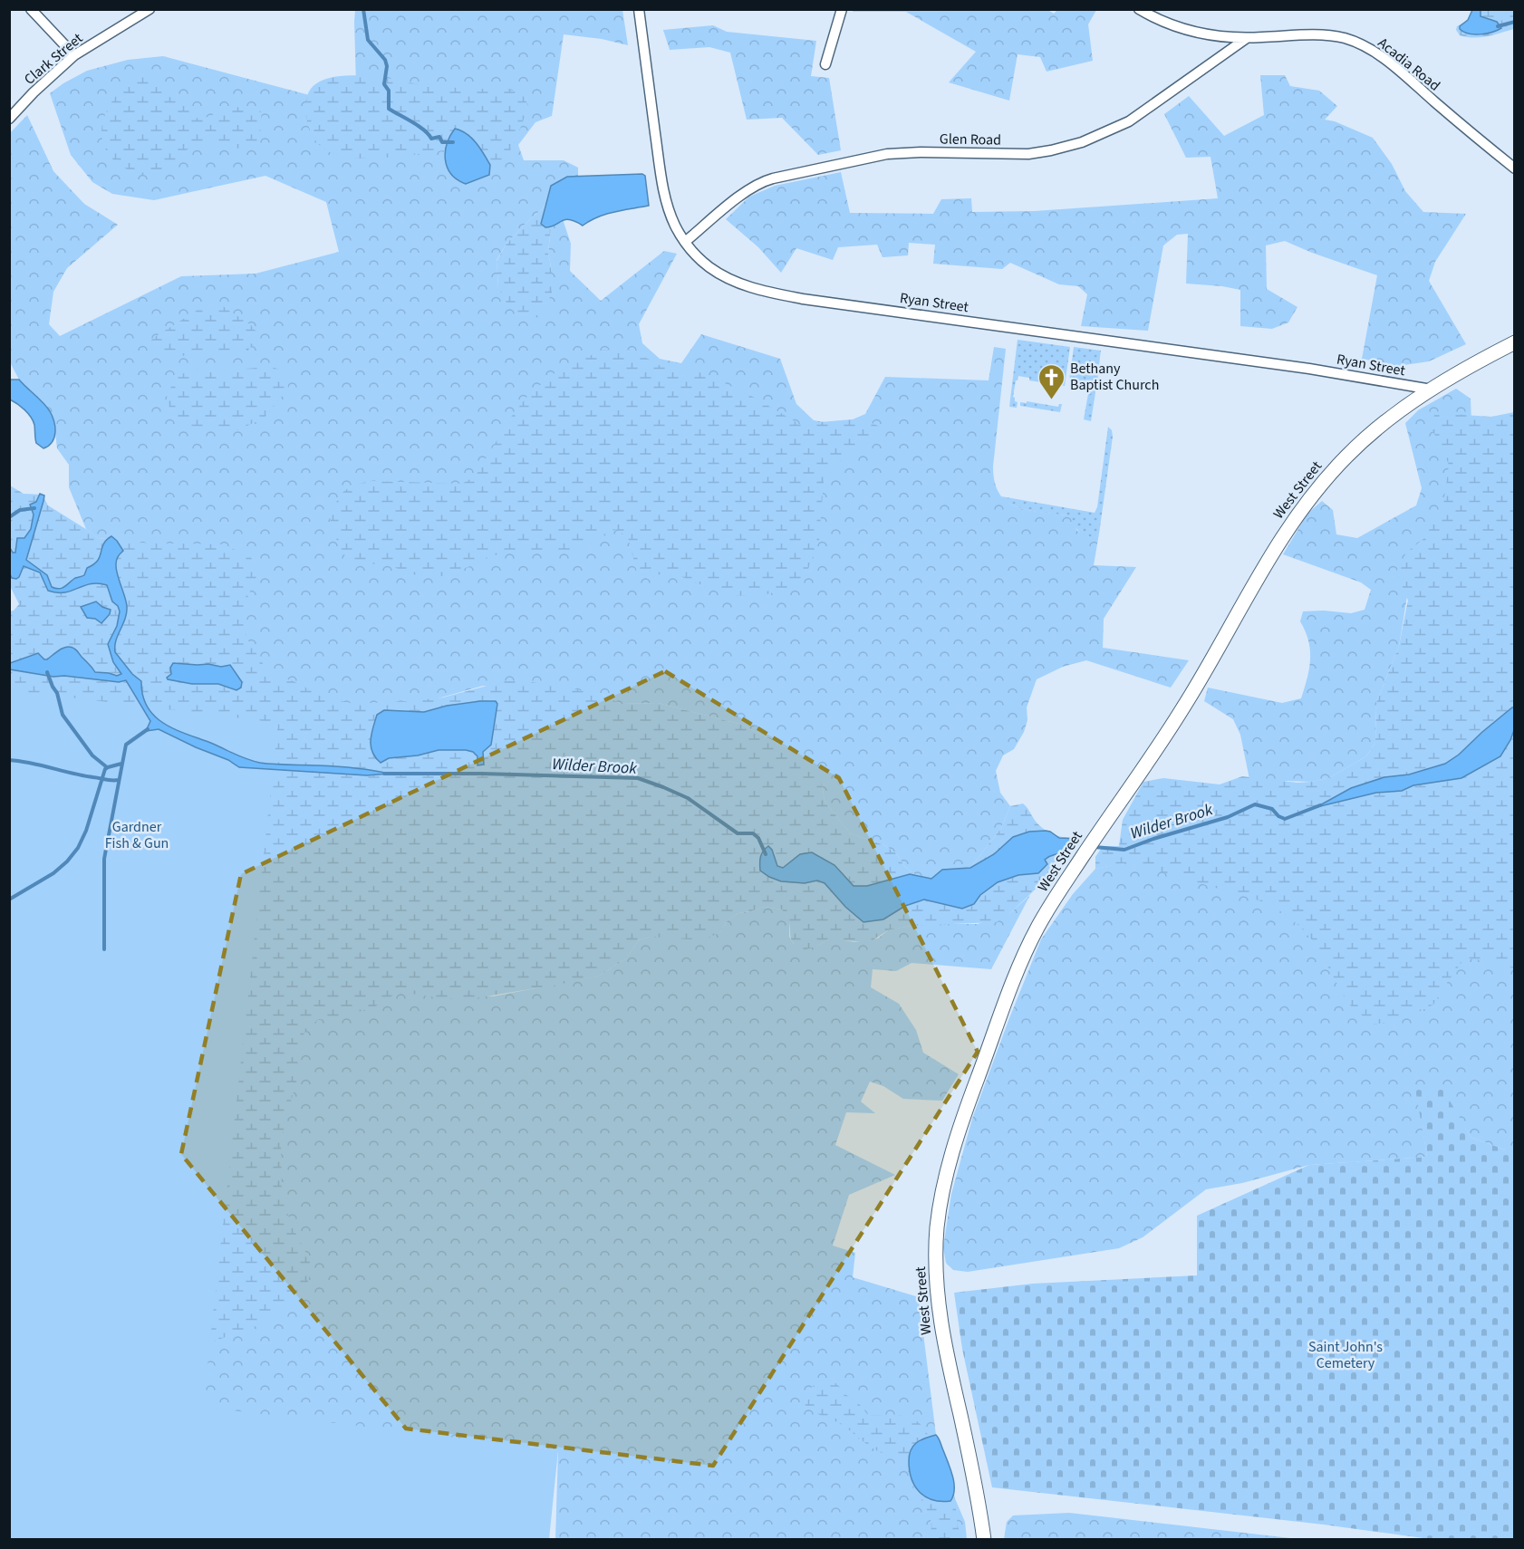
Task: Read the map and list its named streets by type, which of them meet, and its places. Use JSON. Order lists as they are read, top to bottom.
{
  "streets": {
    "main road": ["West Street"],
    "street": [
      "Clark Street",
      "Acadia Road",
      "Glen Road",
      "Ryan Street"
    ]
  },
  "crossings": [
    ["Acadia Road", "Glen Road"],
    ["Glen Road", "Ryan Street"],
    ["Ryan Street", "West Street"]
  ],
  "water": ["Wilder Brook"],
  "parks": ["Gardner Fish & Gun", "Saint John's Cemetery"],
  "places": {
    "church": ["Bethany Baptist Church"]
  }
}
